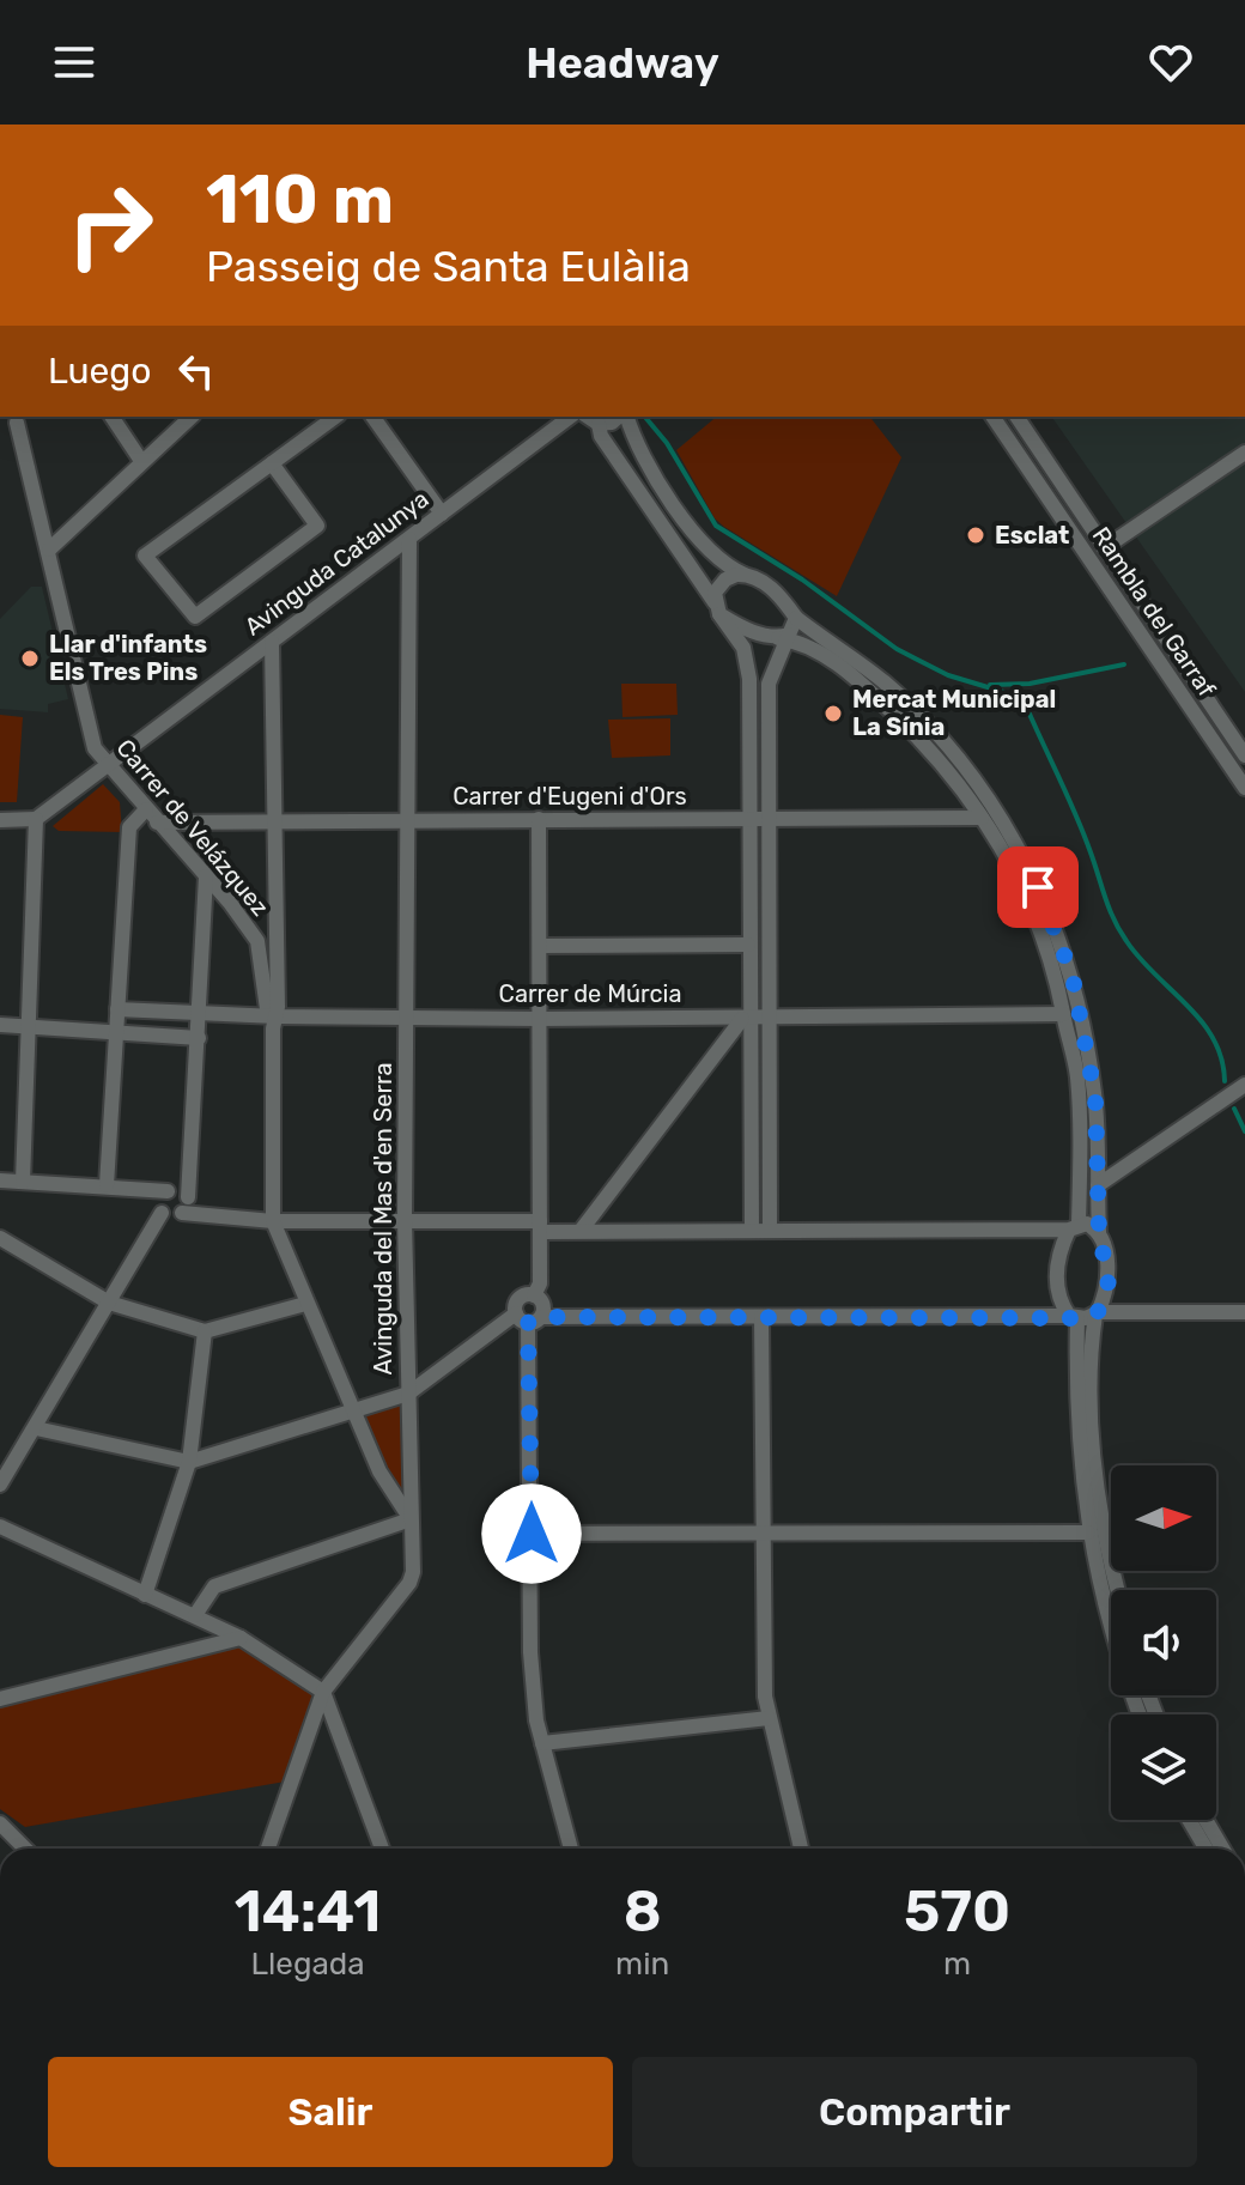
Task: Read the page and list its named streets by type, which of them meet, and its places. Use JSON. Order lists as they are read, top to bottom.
{
  "streets": {
    "street": [
      "Avinguda Catalunya",
      "Rambla del Garraf",
      "Carrer d'Eugeni d'Ors",
      "Carrer de Velázquez",
      "Carrer de Múrcia",
      "Avinguda del Mas d'en Serra"
    ]
  },
  "crossings": [
    ["Avinguda Catalunya", "Carrer de Velázquez"],
    ["Avinguda Catalunya", "Avinguda del Mas d'en Serra"],
    ["Carrer d'Eugeni d'Ors", "Carrer de Velázquez"],
    ["Carrer d'Eugeni d'Ors", "Avinguda del Mas d'en Serra"],
    ["Carrer de Velázquez", "Carrer de Múrcia"],
    ["Carrer de Velázquez", "Avinguda del Mas d'en Serra"],
    ["Carrer de Múrcia", "Avinguda del Mas d'en Serra"]
  ],
  "places": ["Esclat", "Llar d'infants Els Tres Pins", "Mercat Municipal La Sínia"],
  "north": "right",
  "page": {
    "header": "Headway",
    "turn": ["110 m", "Passeig de Santa Eulàlia"],
    "then": "Luego",
    "eta": [
      "14:41",
      "Llegada",
      "8",
      "min",
      "570",
      "m"
    ],
    "buttons": ["Salir", "Compartir"]
  }
}
